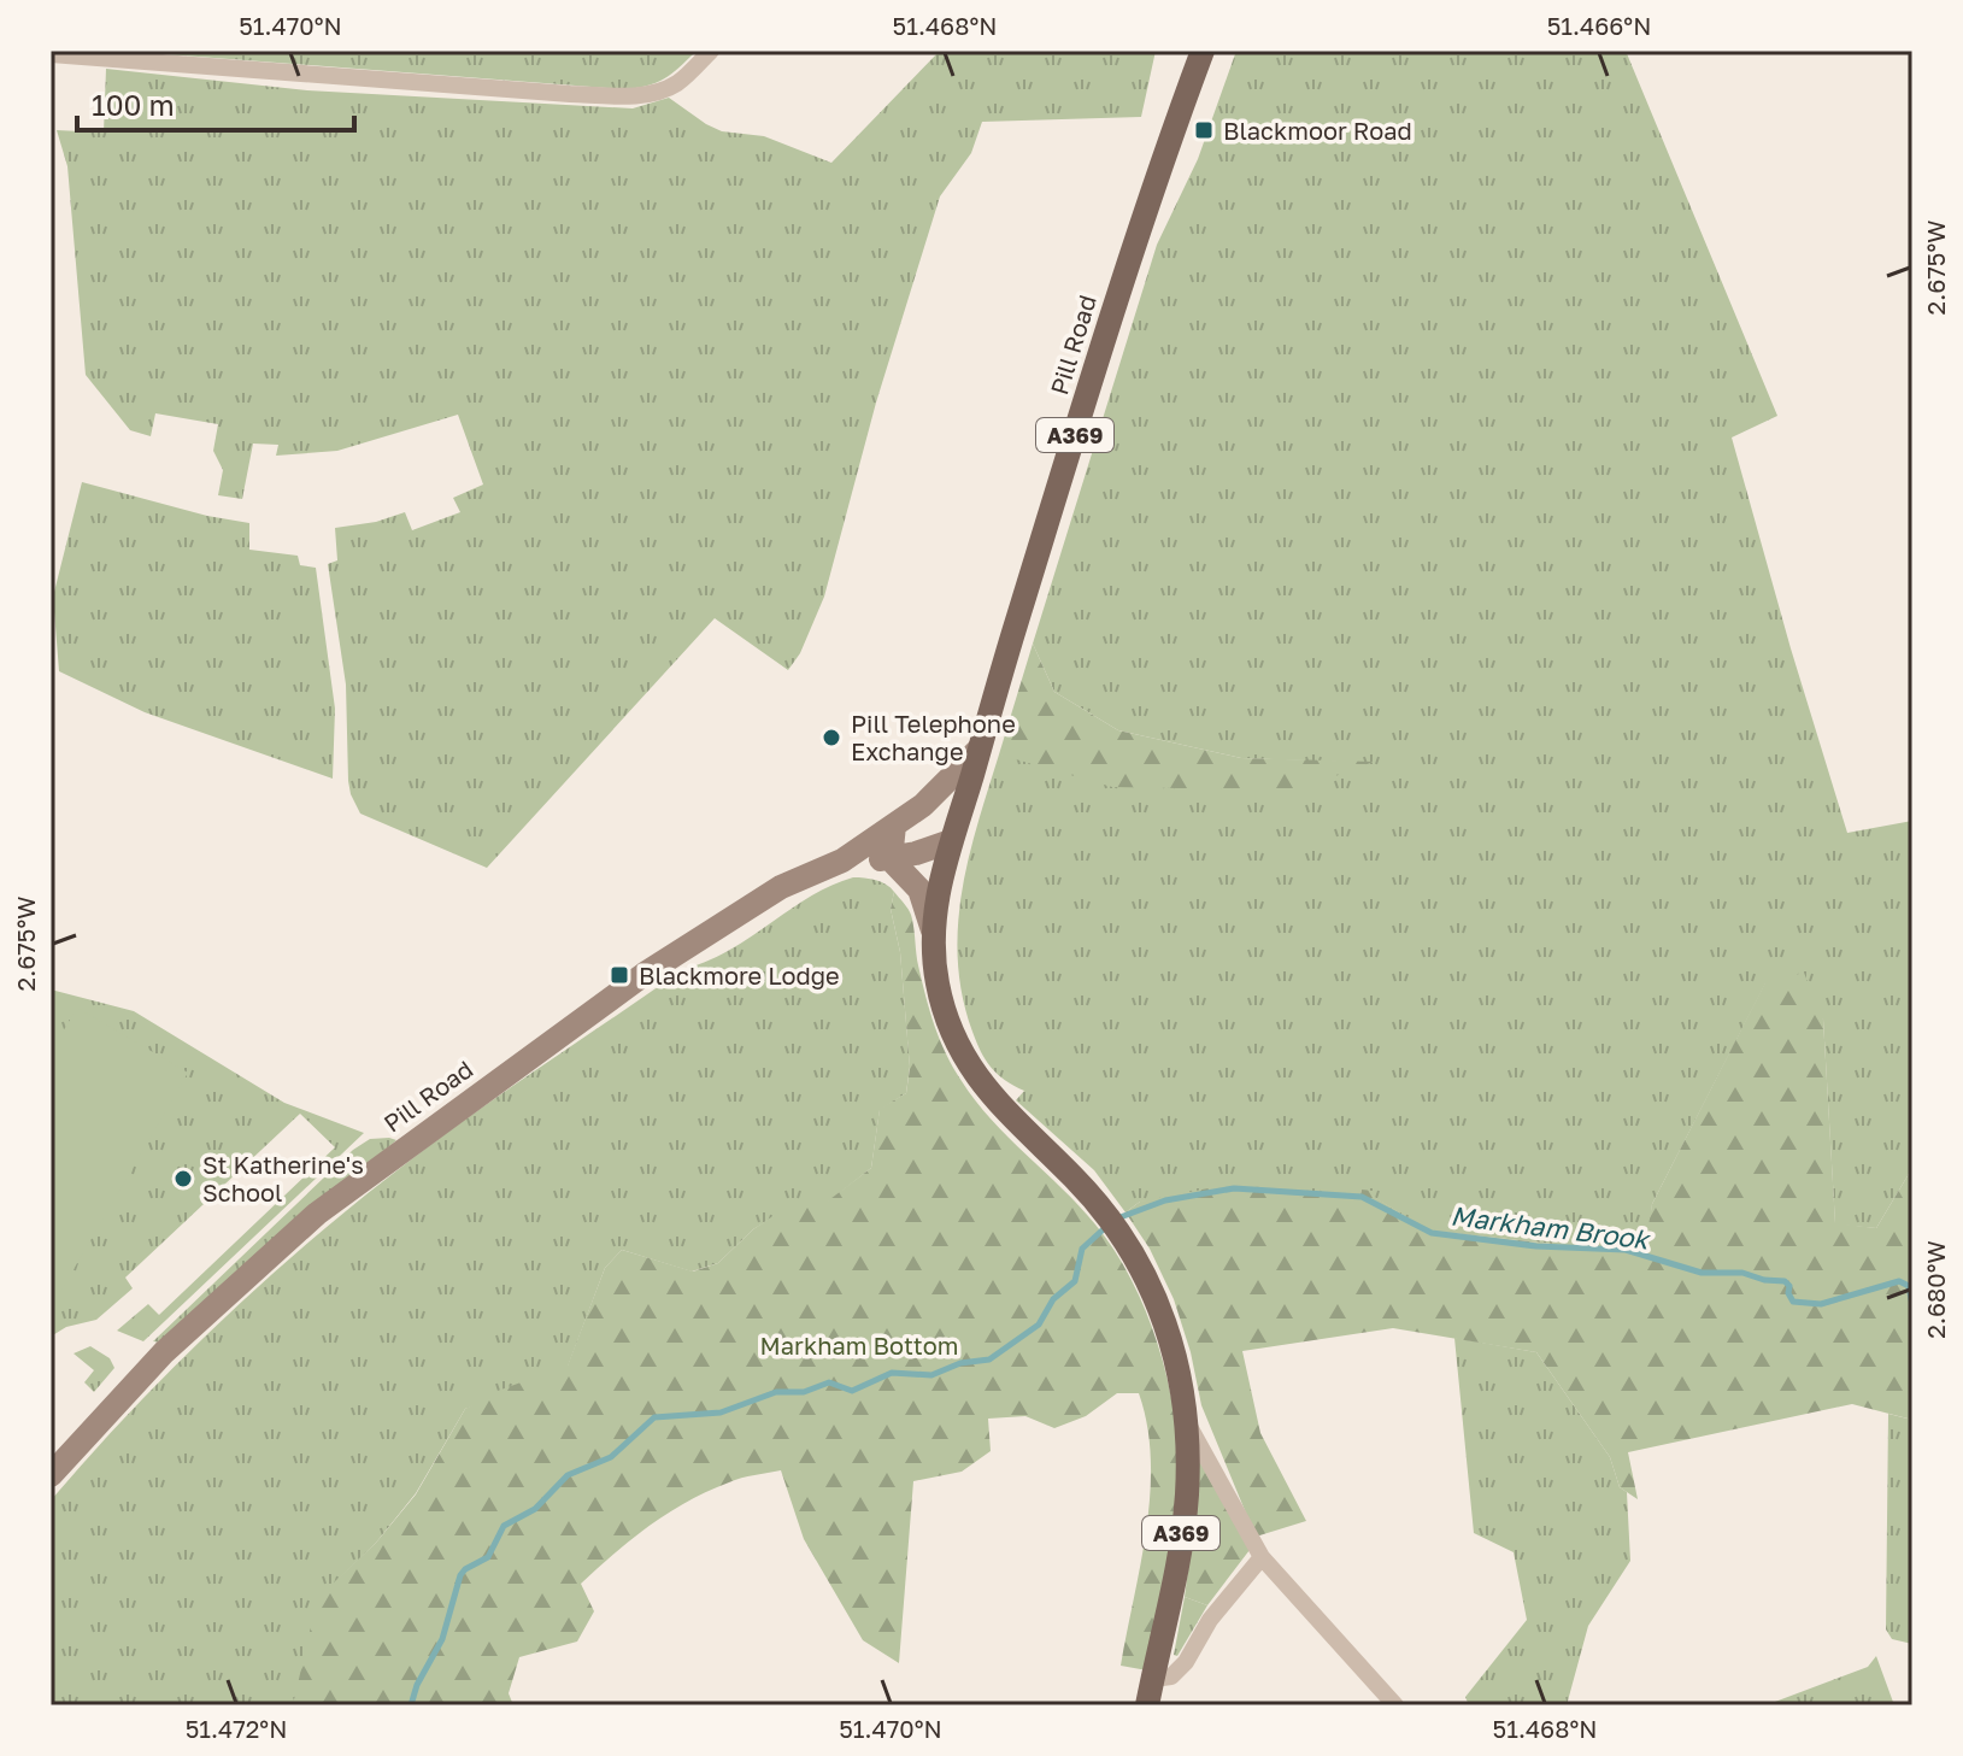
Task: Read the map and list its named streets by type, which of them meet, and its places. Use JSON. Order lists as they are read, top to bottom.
{
  "streets": {
    "main road": ["Pill Road", "A369"]
  },
  "crossings": [
    ["Pill Road", "A369"]
  ],
  "water": ["Markham Brook"],
  "parks": ["Markham Bottom"],
  "places": {
    "transit": ["Blackmoor Road", "Blackmore Lodge"],
    "other": ["Pill Telephone Exchange", "St Katherine's School"]
  },
  "scale_bar": "100 m",
  "coordinates": [
    "51.470°N",
    "51.468°N",
    "51.466°N",
    "2.675°W",
    "2.680°W",
    "51.472°N"
  ]
}
